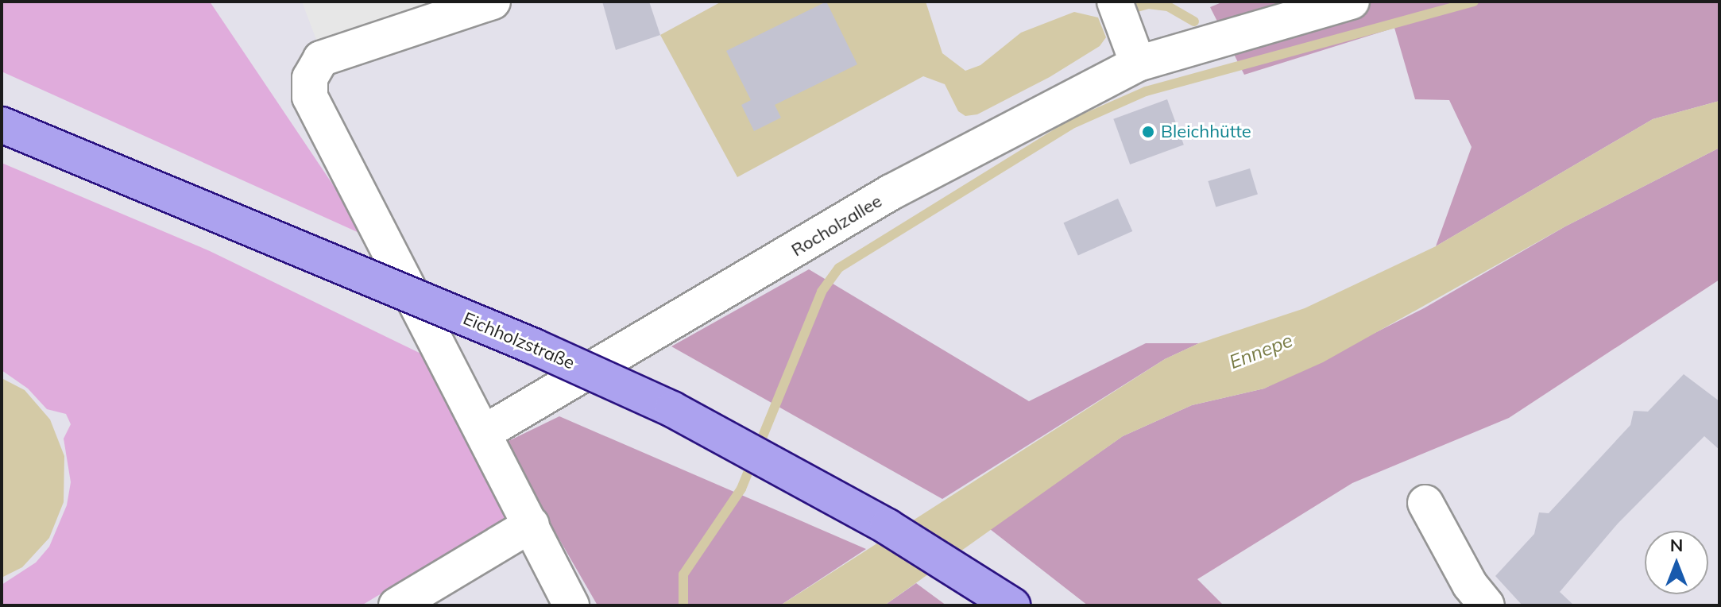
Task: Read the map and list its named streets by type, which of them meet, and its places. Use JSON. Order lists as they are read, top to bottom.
{
  "streets": {
    "main road": ["Eichholzstraße"],
    "street": ["Rocholzallee"]
  },
  "water": ["Ennepe"],
  "places": ["Bleichhütte"],
  "north": "top"
}
